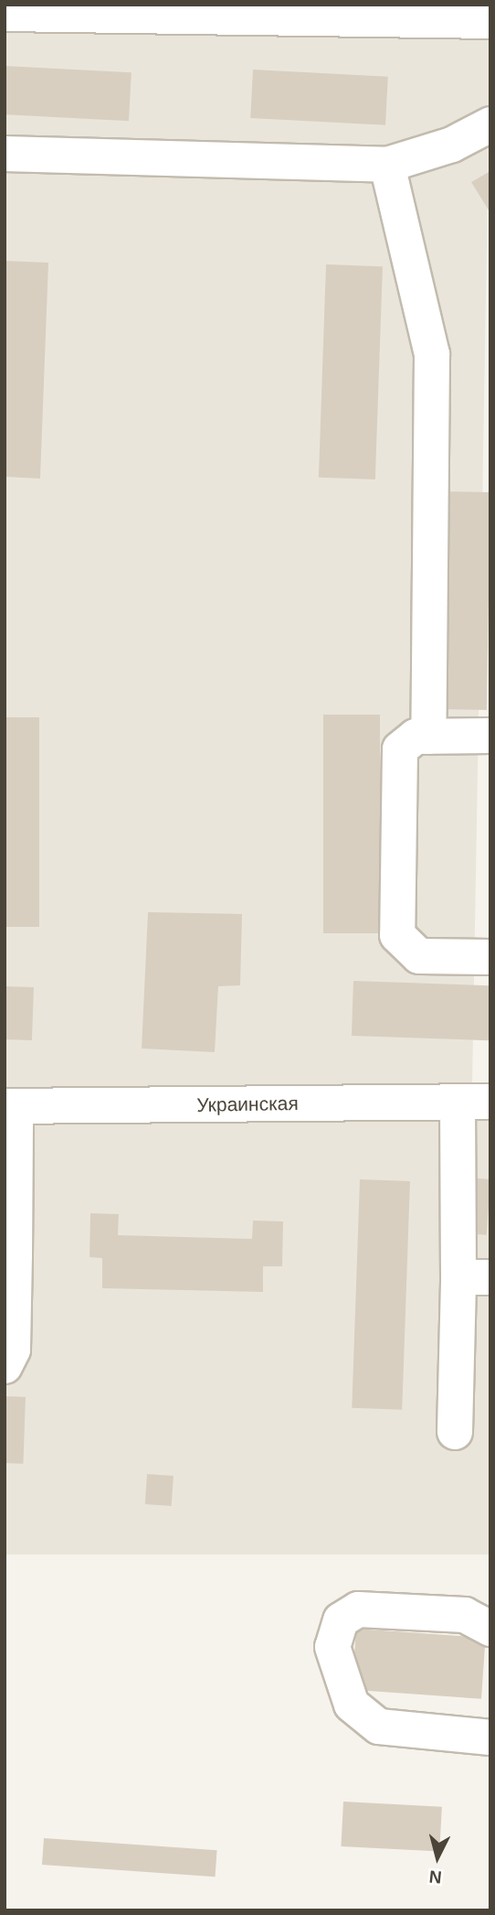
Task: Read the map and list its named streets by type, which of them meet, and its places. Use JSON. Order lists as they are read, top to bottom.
{
  "streets": {
    "street": ["Украинская"]
  },
  "north": "bottom"
}
